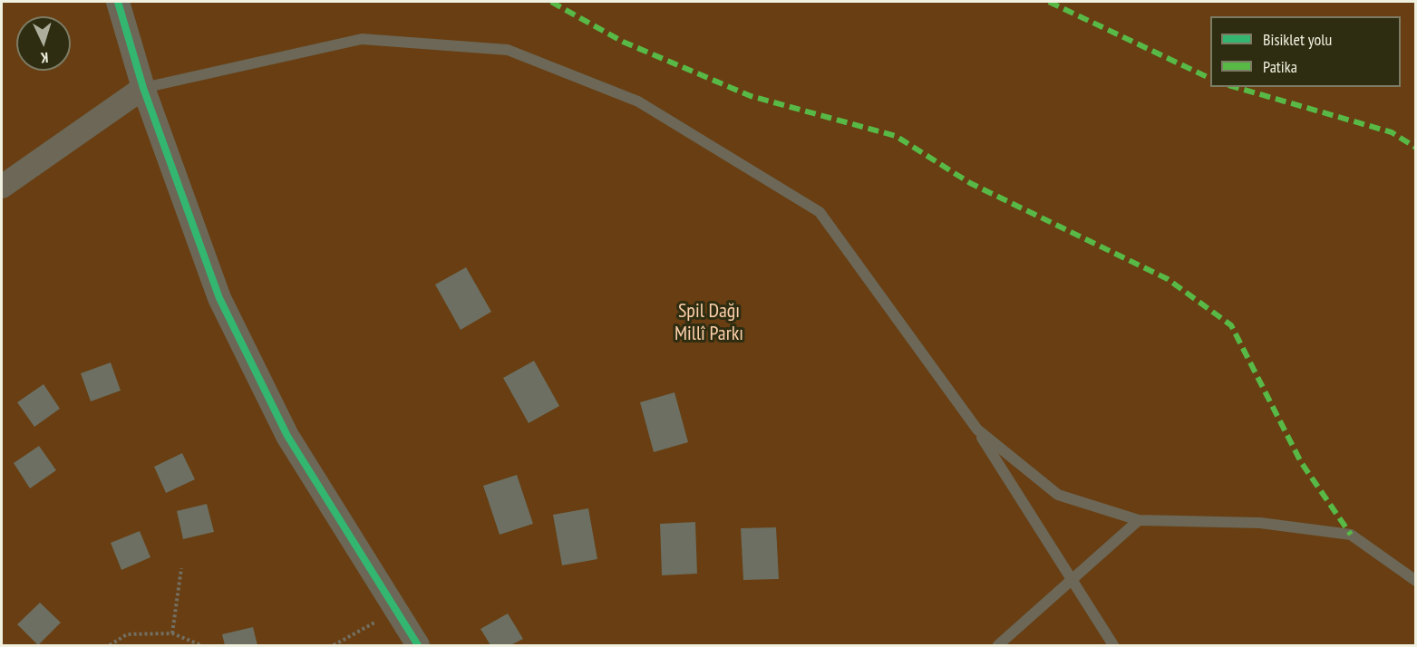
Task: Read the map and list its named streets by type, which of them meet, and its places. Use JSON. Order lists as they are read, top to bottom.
{
  "parks": ["Spil Dağı Millî Parkı"],
  "legend": ["Bisiklet yolu", "Patika"],
  "north": "bottom"
}
